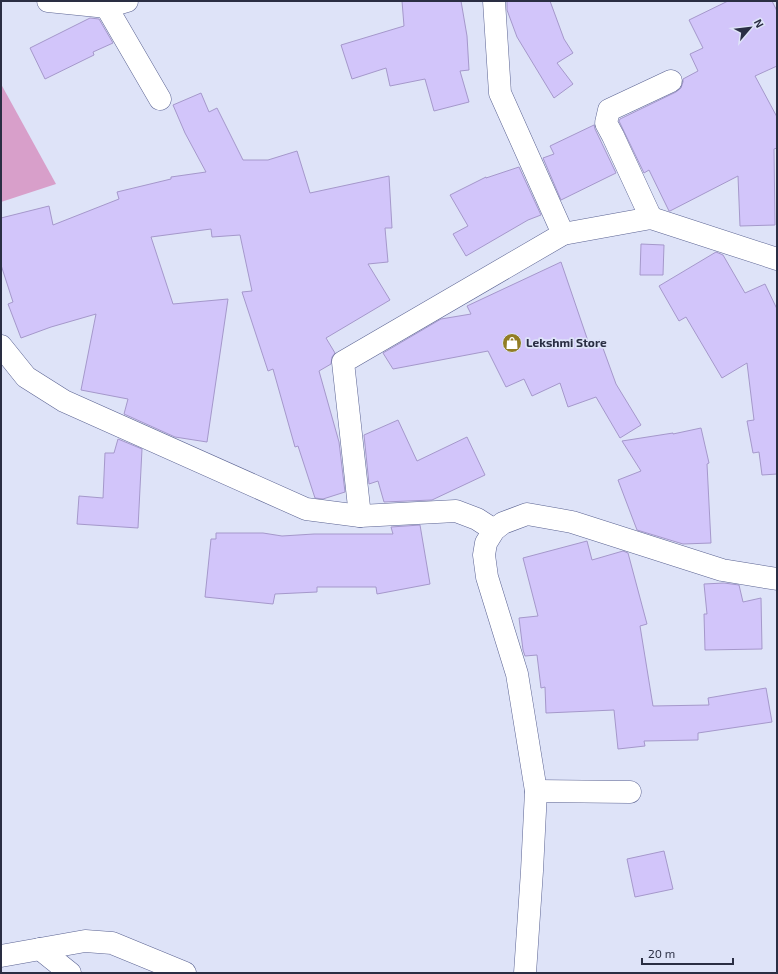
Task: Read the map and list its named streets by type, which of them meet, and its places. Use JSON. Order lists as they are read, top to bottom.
{
  "places": {
    "shop": ["Lekshmi Store"]
  },
  "scale_bar": "20 m",
  "north": "top right"
}
